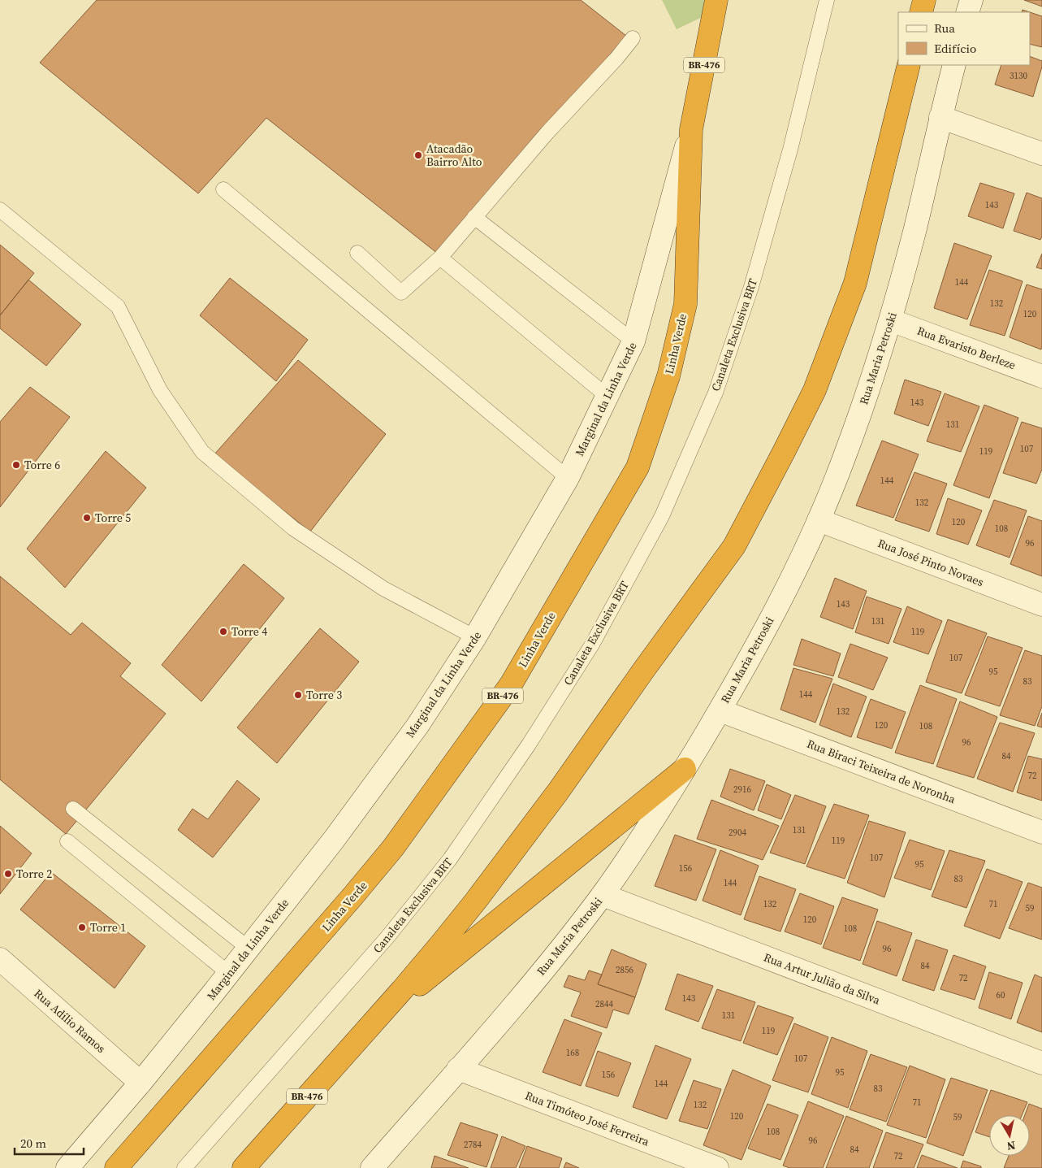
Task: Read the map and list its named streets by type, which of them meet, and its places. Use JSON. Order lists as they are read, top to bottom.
{
  "streets": {
    "highway": ["BR-476", "Linha Verde"],
    "main road": [
      "Rua Evaristo Berleze",
      "Rua Maria Petroski",
      "Marginal da Linha Verde",
      "Rua José Pinto Novaes",
      "Rua Biraci Teixeira de Noronha",
      "Rua Artur Julião da Silva",
      "Rua Adílio Ramos",
      "Rua Timóteo José Ferreira"
    ],
    "lane": ["Canaleta Exclusiva BRT"]
  },
  "crossings": [
    ["Linha Verde", "Marginal da Linha Verde"],
    ["Rua Evaristo Berleze", "Rua Maria Petroski"],
    ["Rua Maria Petroski", "Rua José Pinto Novaes"],
    ["Rua Maria Petroski", "Rua Biraci Teixeira de Noronha"],
    ["Rua Maria Petroski", "Rua Artur Julião da Silva"],
    ["Rua Maria Petroski", "Rua Timóteo José Ferreira"],
    ["Marginal da Linha Verde", "Rua Adílio Ramos"]
  ],
  "places": [
    "Atacadão Bairro Alto",
    "Torre 6",
    "Torre 5",
    "Torre 4",
    "Torre 3",
    "Torre 2",
    "Torre 1"
  ],
  "house_numbers": [
    "3130",
    "143",
    "144",
    "132",
    "120",
    "143",
    "131",
    "107",
    "119",
    "144",
    "132",
    "120",
    "108",
    "96",
    "143",
    "131",
    "119",
    "107",
    "95",
    "83",
    "144",
    "132",
    "120",
    "108",
    "96",
    "84",
    "72",
    "2916",
    "131",
    "2904",
    "119",
    "107",
    "95",
    "156",
    "83",
    "144",
    "132",
    "71",
    "59",
    "120",
    "108",
    "96",
    "84",
    "2856",
    "72",
    "60",
    "143",
    "2844",
    "131",
    "119",
    "168",
    "107",
    "95",
    "156",
    "144",
    "83",
    "71",
    "132",
    "120",
    "59",
    "108",
    "96",
    "2784",
    "84",
    "72"
  ],
  "legend": ["Rua", "Edifício"],
  "scale_bar": "20 m",
  "north": "bottom"
}
